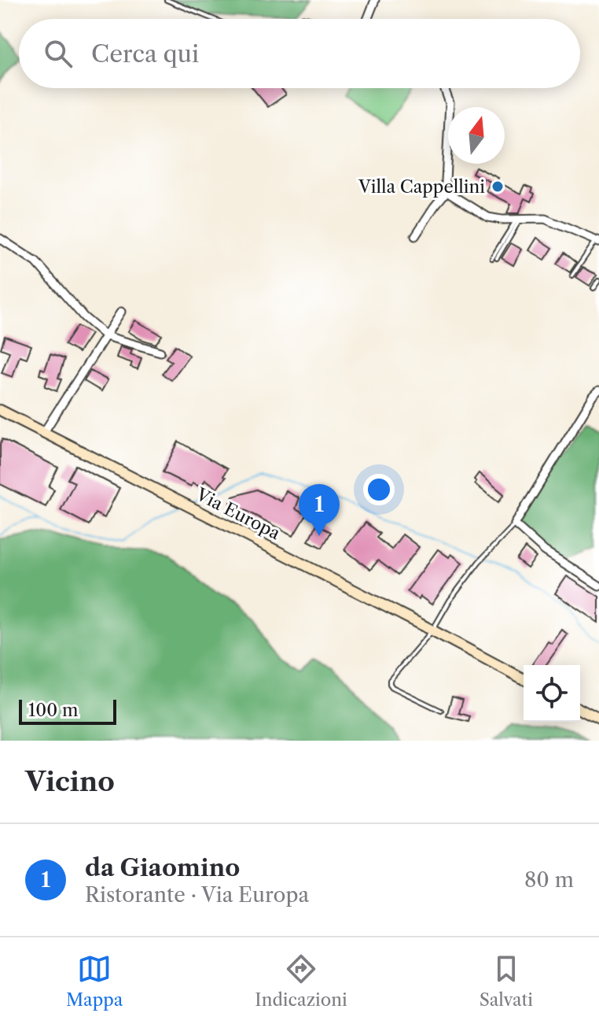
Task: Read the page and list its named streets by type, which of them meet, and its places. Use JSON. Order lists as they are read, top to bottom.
{
  "streets": {
    "main road": ["Via Europa"]
  },
  "places": ["Villa Cappellini"],
  "scale_bar": "100 m",
  "north": "top",
  "page": {
    "search": "Cerca qui",
    "pins": "1",
    "scale": "100 m",
    "heading": "Vicino",
    "list": [
      {
        "mark": "1",
        "name": "da Giaomino",
        "note": "Ristorante · Via Europa",
        "value": "80 m"
      }
    ],
    "nav": ["Mappa", "Indicazioni", "Salvati"]
  }
}
